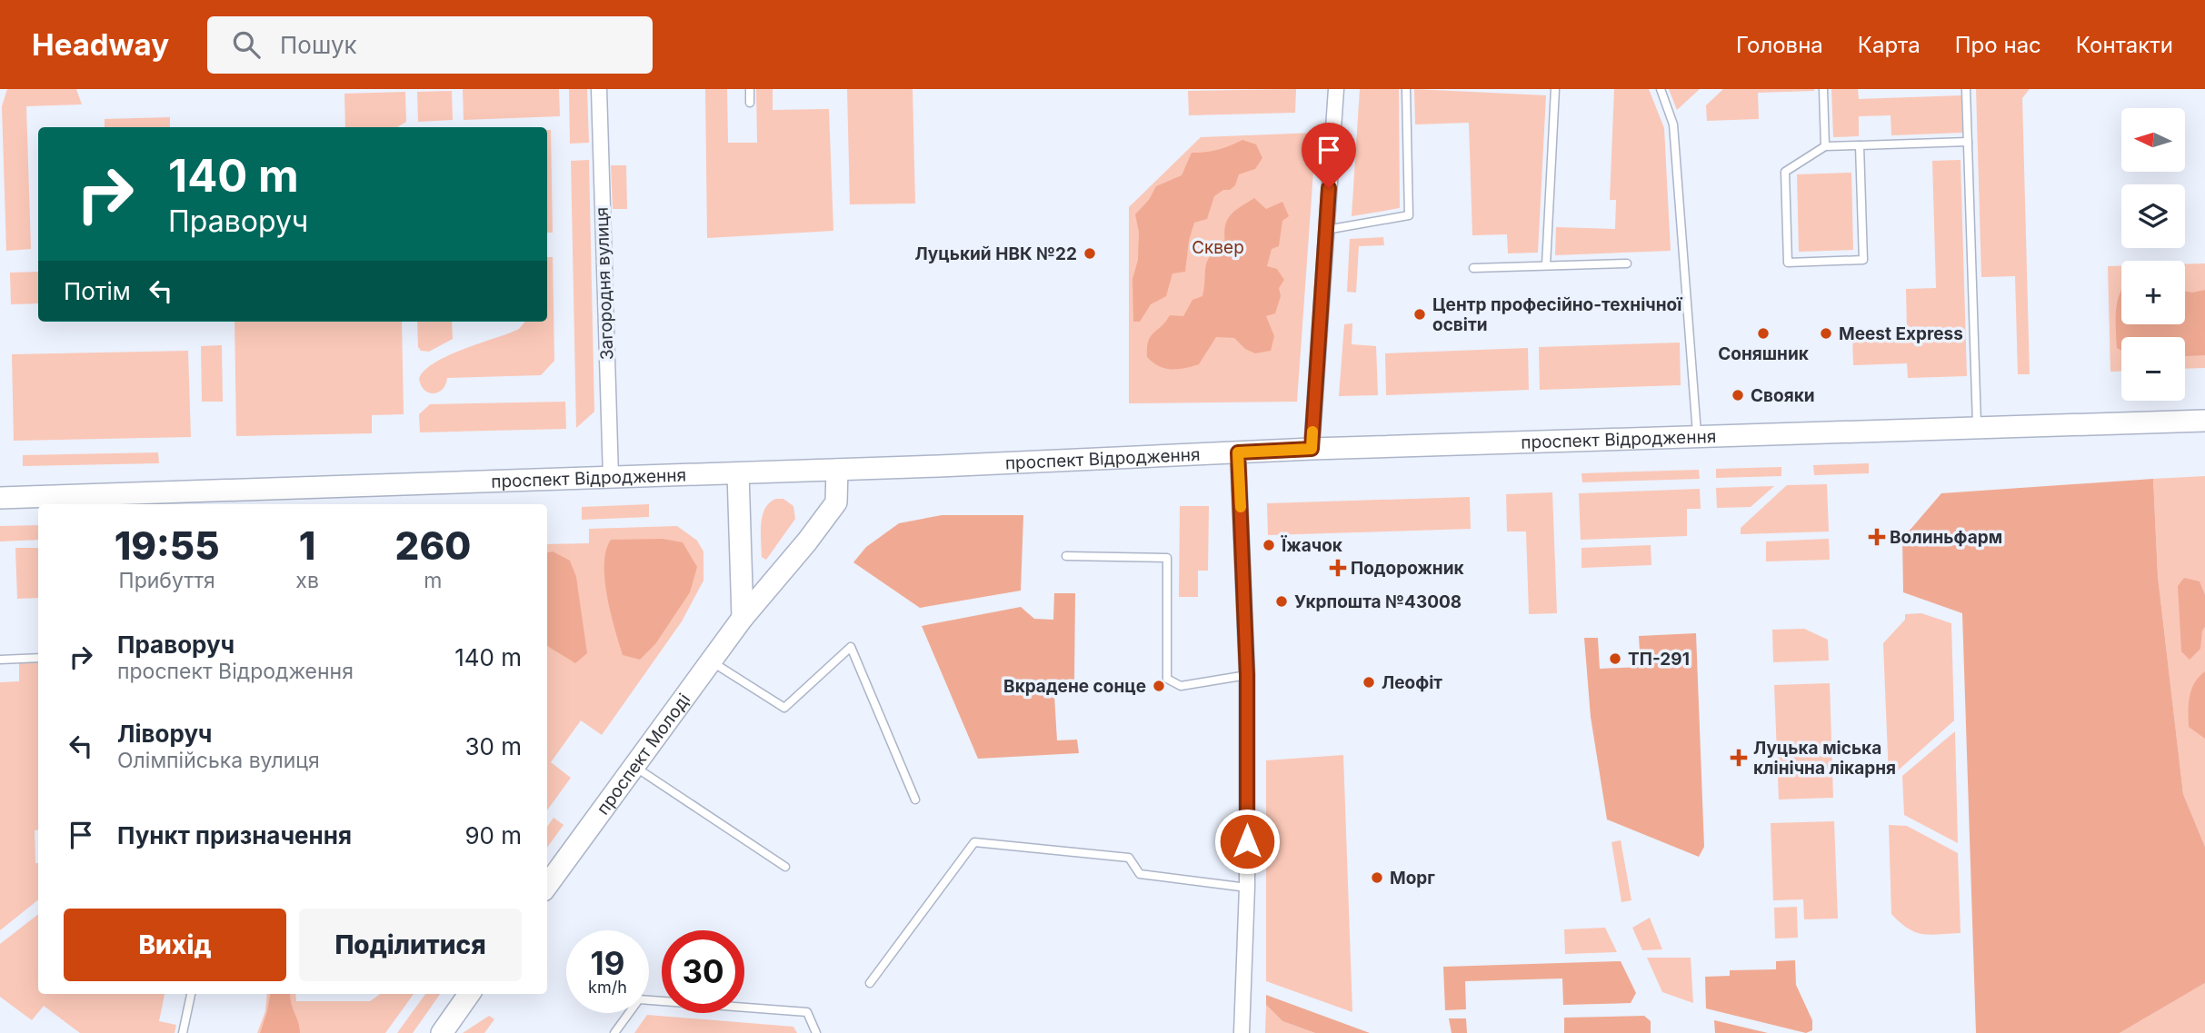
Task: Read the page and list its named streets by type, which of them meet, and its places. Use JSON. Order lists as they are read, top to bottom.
{
  "streets": {
    "main road": ["проспект Відродження", "проспект Молоді"],
    "street": ["Загородня вулиця"]
  },
  "crossings": [
    ["Загородня вулиця", "проспект Відродження"],
    ["проспект Відродження", "проспект Молоді"]
  ],
  "parks": ["Сквер"],
  "places": {
    "other": [
      "Луцький НВК №22",
      "Центр професійно-технічної освіти",
      "Соняшник",
      "Meest Express",
      "Свояки",
      "Їжачок",
      "Укрпошта №43008",
      "ТП-291",
      "Леофіт",
      "Вкрадене сонце",
      "Морг"
    ],
    "health": ["Волиньфарм", "Подорожник", "Луцька міська клінічна лікарня"]
  },
  "north": "left",
  "page": {
    "header": "Headway",
    "search": "Пошук",
    "nav": [
      "Головна",
      "Карта",
      "Про нас",
      "Контакти"
    ],
    "map_buttons": ["+", "−"],
    "turn": ["140 m", "Праворуч"],
    "then": "Потім",
    "eta": [
      "19:55",
      "Прибуття",
      "1",
      "хв",
      "260",
      "m"
    ],
    "list": [
      {
        "name": "Праворуч",
        "note": "проспект Відродження",
        "value": "140 m"
      },
      {
        "name": "Ліворуч",
        "note": "Олімпійська вулиця",
        "value": "30 m"
      },
      {
        "name": "Пункт призначення",
        "value": "90 m"
      }
    ],
    "buttons": ["Вихід", "Поділитися"],
    "speed": "19 km/h",
    "limit": "30"
  }
}
